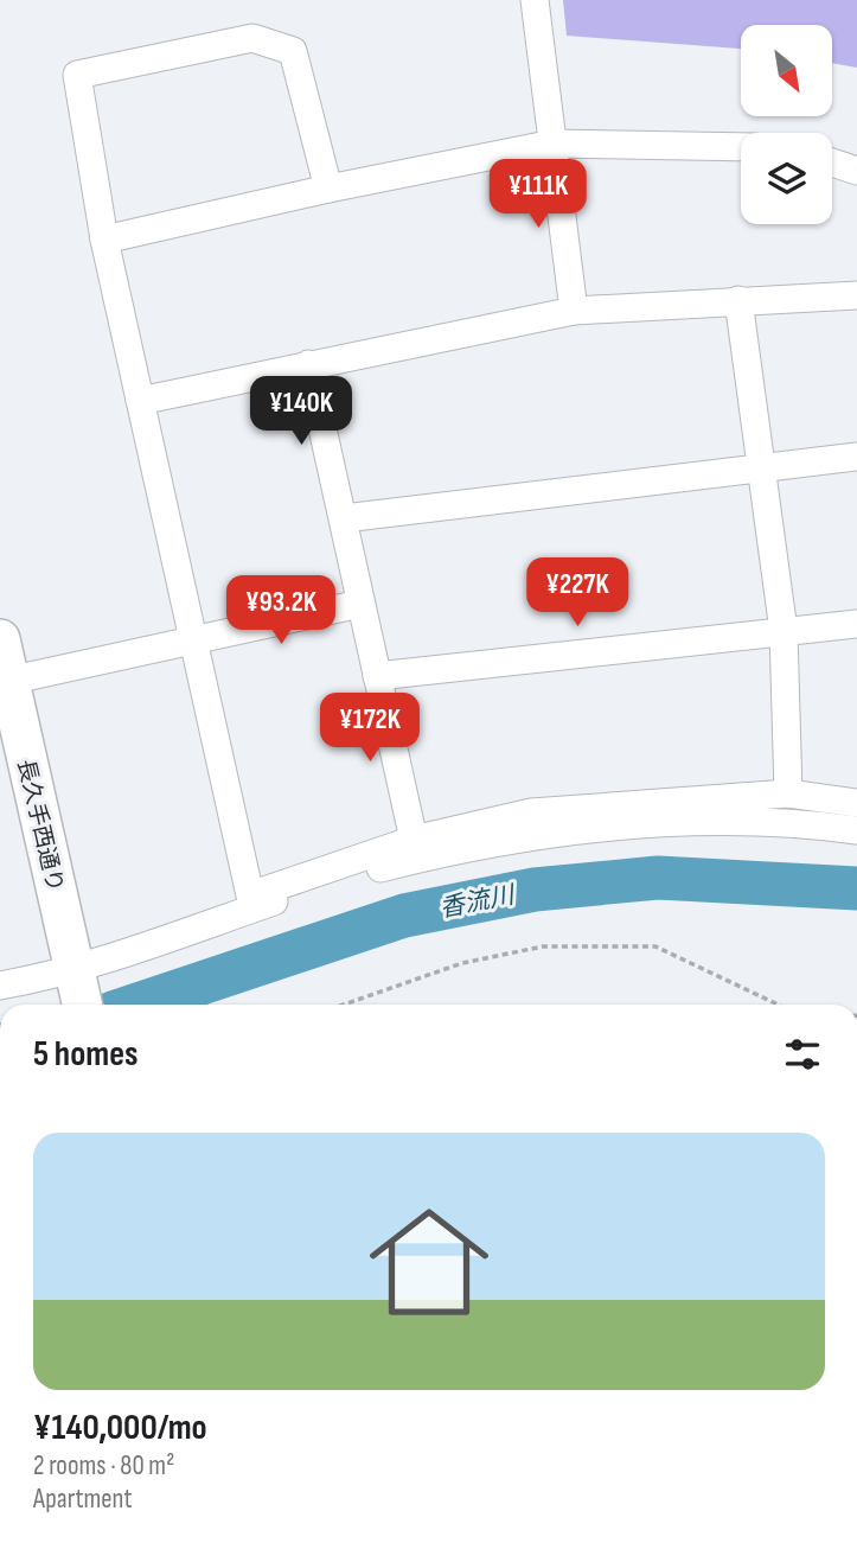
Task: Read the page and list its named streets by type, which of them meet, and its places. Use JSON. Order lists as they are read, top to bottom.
{
  "streets": {
    "street": ["長久手西通り"]
  },
  "water": ["香流川"],
  "north": "bottom right",
  "page": {
    "price": [
      "¥111K",
      "¥140K",
      "¥227K",
      "¥93.2K",
      "¥172K"
    ],
    "heading": "5 homes",
    "list": [
      {
        "name": "¥140,000/mo",
        "note": "2 rooms · 80 m² · Apartment"
      }
    ]
  }
}
